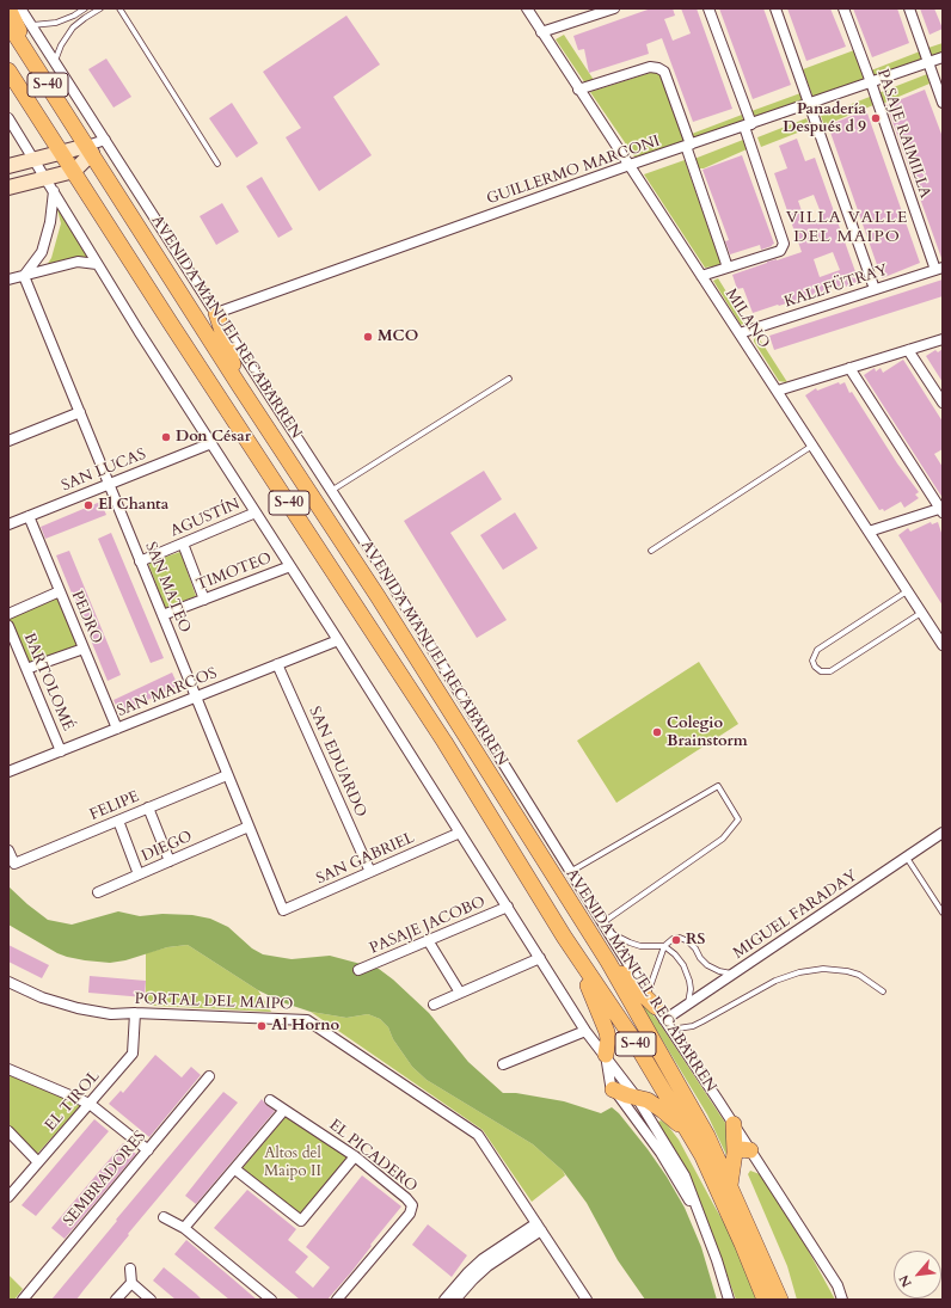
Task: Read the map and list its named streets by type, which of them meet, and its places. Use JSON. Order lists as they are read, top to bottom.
{
  "streets": {
    "main road": ["S-40", "AVENIDA MANUEL RECABARREN"],
    "street": [
      "PASAJE RAIMILLA",
      "GUILLERMO MARCONI",
      "KALLFÜTRAY",
      "MILANO",
      "SAN LUCAS",
      "AGUSTÍN",
      "TIMOTEO",
      "SAN MATEO",
      "PEDRO",
      "BARTOLOMÉ",
      "SAN MARCOS",
      "SAN EDUARDO",
      "FELIPE",
      "DIEGO",
      "SAN GABRIEL",
      "MIGUEL FARADAY",
      "PASAJE JACOBO",
      "PORTAL DEL MAIPO",
      "EL TIROL",
      "EL PICADERO",
      "SEMBRADORES"
    ]
  },
  "crossings": [
    ["PASAJE RAIMILLA", "GUILLERMO MARCONI"],
    ["PASAJE RAIMILLA", "KALLFÜTRAY"],
    ["GUILLERMO MARCONI", "MILANO"],
    ["GUILLERMO MARCONI", "AVENIDA MANUEL RECABARREN"],
    ["KALLFÜTRAY", "MILANO"],
    ["AVENIDA MANUEL RECABARREN", "MIGUEL FARADAY"],
    ["SAN LUCAS", "SAN MATEO"],
    ["SAN LUCAS", "PEDRO"],
    ["AGUSTÍN", "SAN MATEO"],
    ["TIMOTEO", "SAN MATEO"],
    ["SAN MATEO", "SAN MARCOS"],
    ["SAN MATEO", "FELIPE"],
    ["SAN MATEO", "DIEGO"],
    ["SAN MATEO", "SAN GABRIEL"],
    ["PEDRO", "SAN MARCOS"],
    ["BARTOLOMÉ", "SAN MARCOS"],
    ["SAN MARCOS", "SAN EDUARDO"],
    ["SAN EDUARDO", "SAN GABRIEL"],
    ["PORTAL DEL MAIPO", "EL TIROL"]
  ],
  "districts": ["VILLA VALLE DEL MAIPO"],
  "parks": ["Altos del Maipo II"],
  "places": [
    "Panadería Después d 9",
    "MCO",
    "Don César",
    "El Chanta",
    "Colegio Brainstorm",
    "RS",
    "Al Horno"
  ],
  "north": "bottom left"
}
